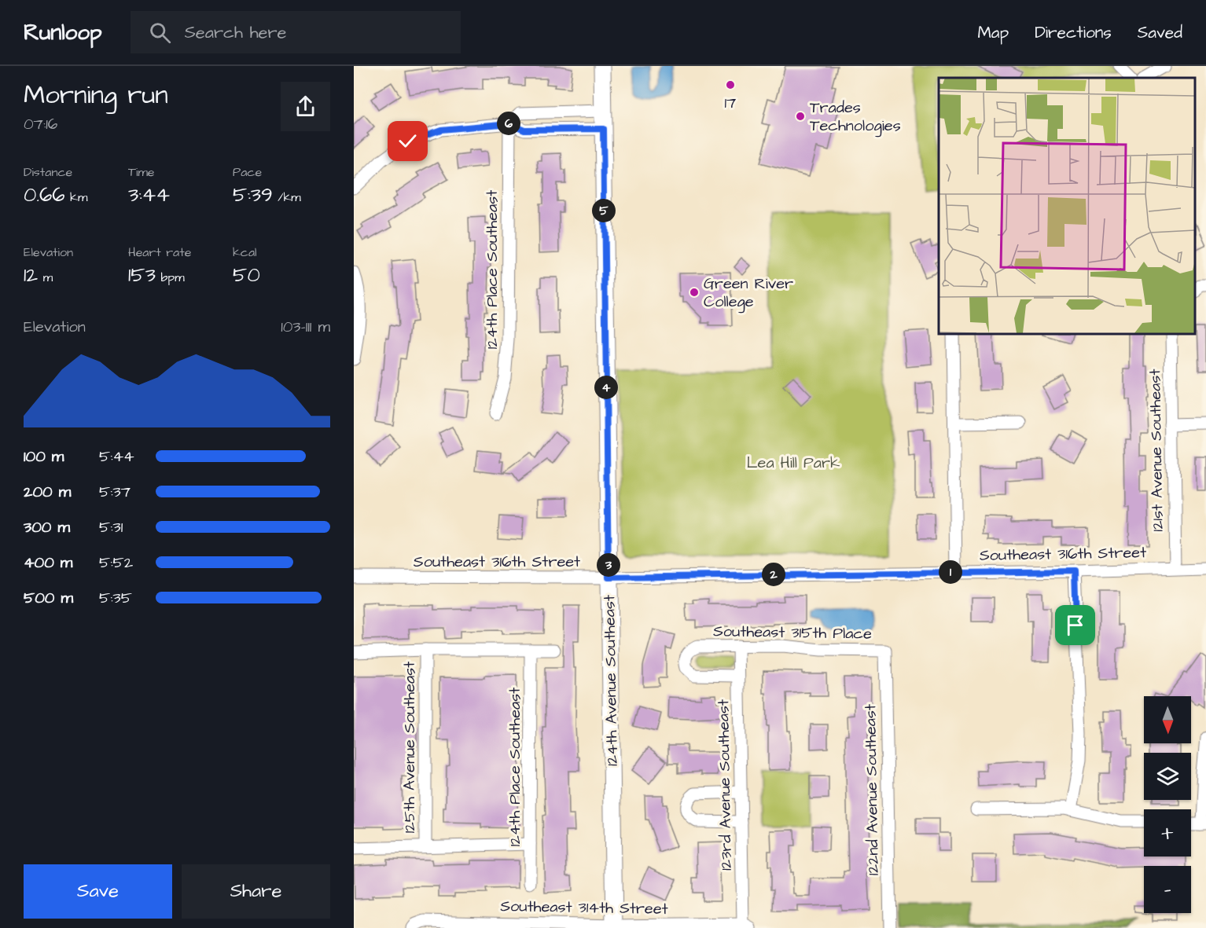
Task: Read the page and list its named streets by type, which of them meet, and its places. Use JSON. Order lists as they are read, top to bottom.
{
  "streets": {
    "street": [
      "124th Place Southeast",
      "121st Avenue Southeast",
      "Southeast 316th Street",
      "Southeast 315th Place",
      "124th Avenue Southeast",
      "125th Avenue Southeast",
      "123rd Avenue Southeast",
      "122nd Avenue Southeast",
      "Southeast 314th Street"
    ]
  },
  "crossings": [
    ["121st Avenue Southeast", "Southeast 316th Street"],
    ["Southeast 316th Street", "124th Avenue Southeast"],
    ["Southeast 315th Place", "123rd Avenue Southeast"],
    ["Southeast 315th Place", "122nd Avenue Southeast"],
    ["124th Avenue Southeast", "Southeast 314th Street"],
    ["123rd Avenue Southeast", "Southeast 314th Street"]
  ],
  "parks": ["Lea Hill Park"],
  "places": ["17", "Trades Technologies", "Green River College"],
  "north": "bottom",
  "page": {
    "header": "Runloop",
    "search": "Search here",
    "nav": ["Map", "Directions", "Saved"],
    "heading": ["Morning run", "07:16"],
    "pins": [
      "6",
      "5",
      "4",
      "3",
      "1",
      "2"
    ],
    "stats": [
      ["Distance", "0.66 km"],
      ["Time", "3:44"],
      ["Pace", "5:39 /km"],
      ["Elevation", "12 m"],
      ["Heart rate", "153 bpm"],
      ["kcal", "50"]
    ],
    "chart": ["Elevation", "103–111 m"],
    "list": [
      {
        "name": "100 m",
        "note": "5:44"
      },
      {
        "name": "200 m",
        "note": "5:37"
      },
      {
        "name": "300 m",
        "note": "5:31"
      },
      {
        "name": "400 m",
        "note": "5:52"
      },
      {
        "name": "500 m",
        "note": "5:35"
      }
    ],
    "map_buttons": ["+", "−"],
    "buttons": ["Save", "Share"]
  }
}
